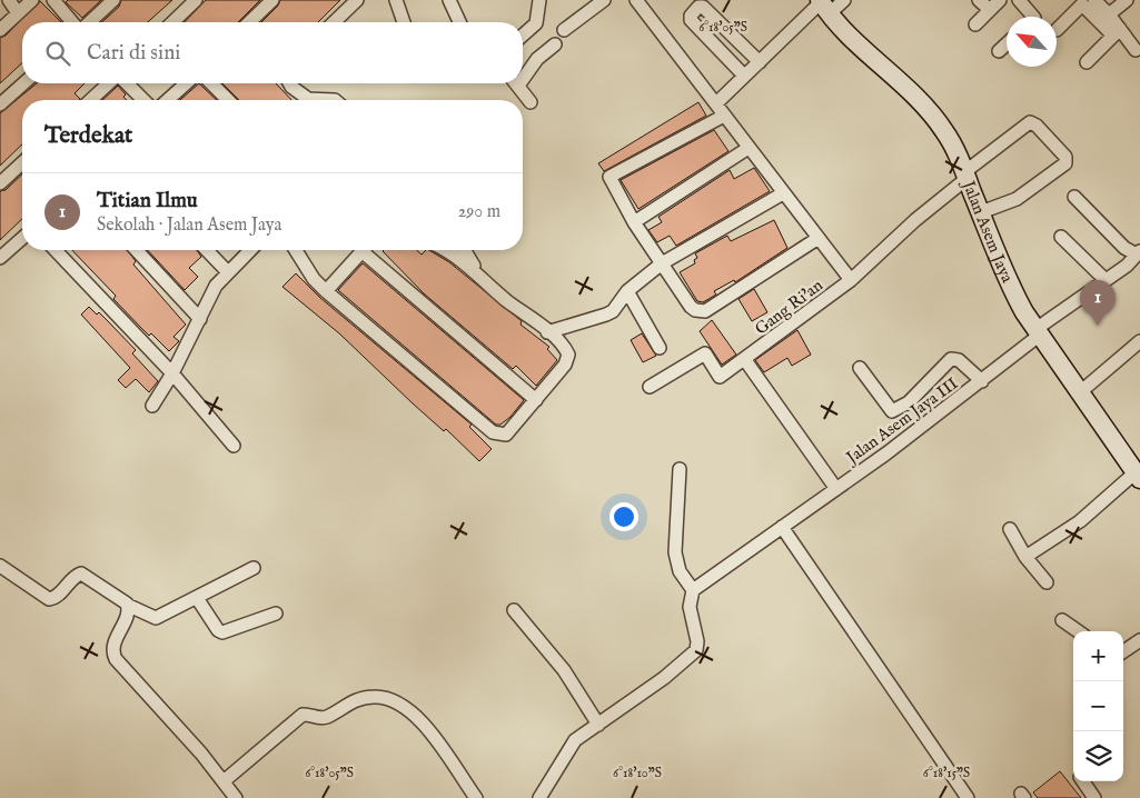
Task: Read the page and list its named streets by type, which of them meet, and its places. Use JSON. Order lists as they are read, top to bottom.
{
  "streets": {
    "main road": ["Jalan Asem Jaya"],
    "street": ["Gang Ri'an", "Jalan Asem Jaya III"]
  },
  "crossings": [
    ["Jalan Asem Jaya", "Gang Ri'an"],
    ["Jalan Asem Jaya", "Jalan Asem Jaya III"]
  ],
  "north": "top left",
  "page": {
    "search": "Cari di sini",
    "heading": "Terdekat",
    "list": [
      {
        "mark": "1",
        "name": "Titian Ilmu",
        "note": "Sekolah · Jalan Asem Jaya",
        "value": "290 m"
      }
    ],
    "pins": "1",
    "map_buttons": ["+", "−"]
  },
  "coordinates": ["6°18'05\"S", "6°18'10\"S", "6°18'15\"S"]
}
